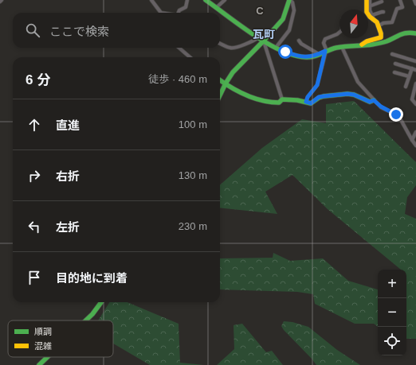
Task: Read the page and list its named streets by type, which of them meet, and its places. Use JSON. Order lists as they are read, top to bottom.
{
  "districts": ["瓦町"],
  "legend": ["順調", "混雑"],
  "north": "top",
  "page": {
    "search": "ここで検索",
    "heading": ["6 分", "徒歩 · 460 m"],
    "list": [
      ["直進", "100 m"],
      ["右折", "130 m"],
      ["左折", "230 m"],
      "目的地に到着"
    ],
    "map_buttons": ["+", "−"]
  },
  "grid": {
    "columns": ["C"]
  }
}
